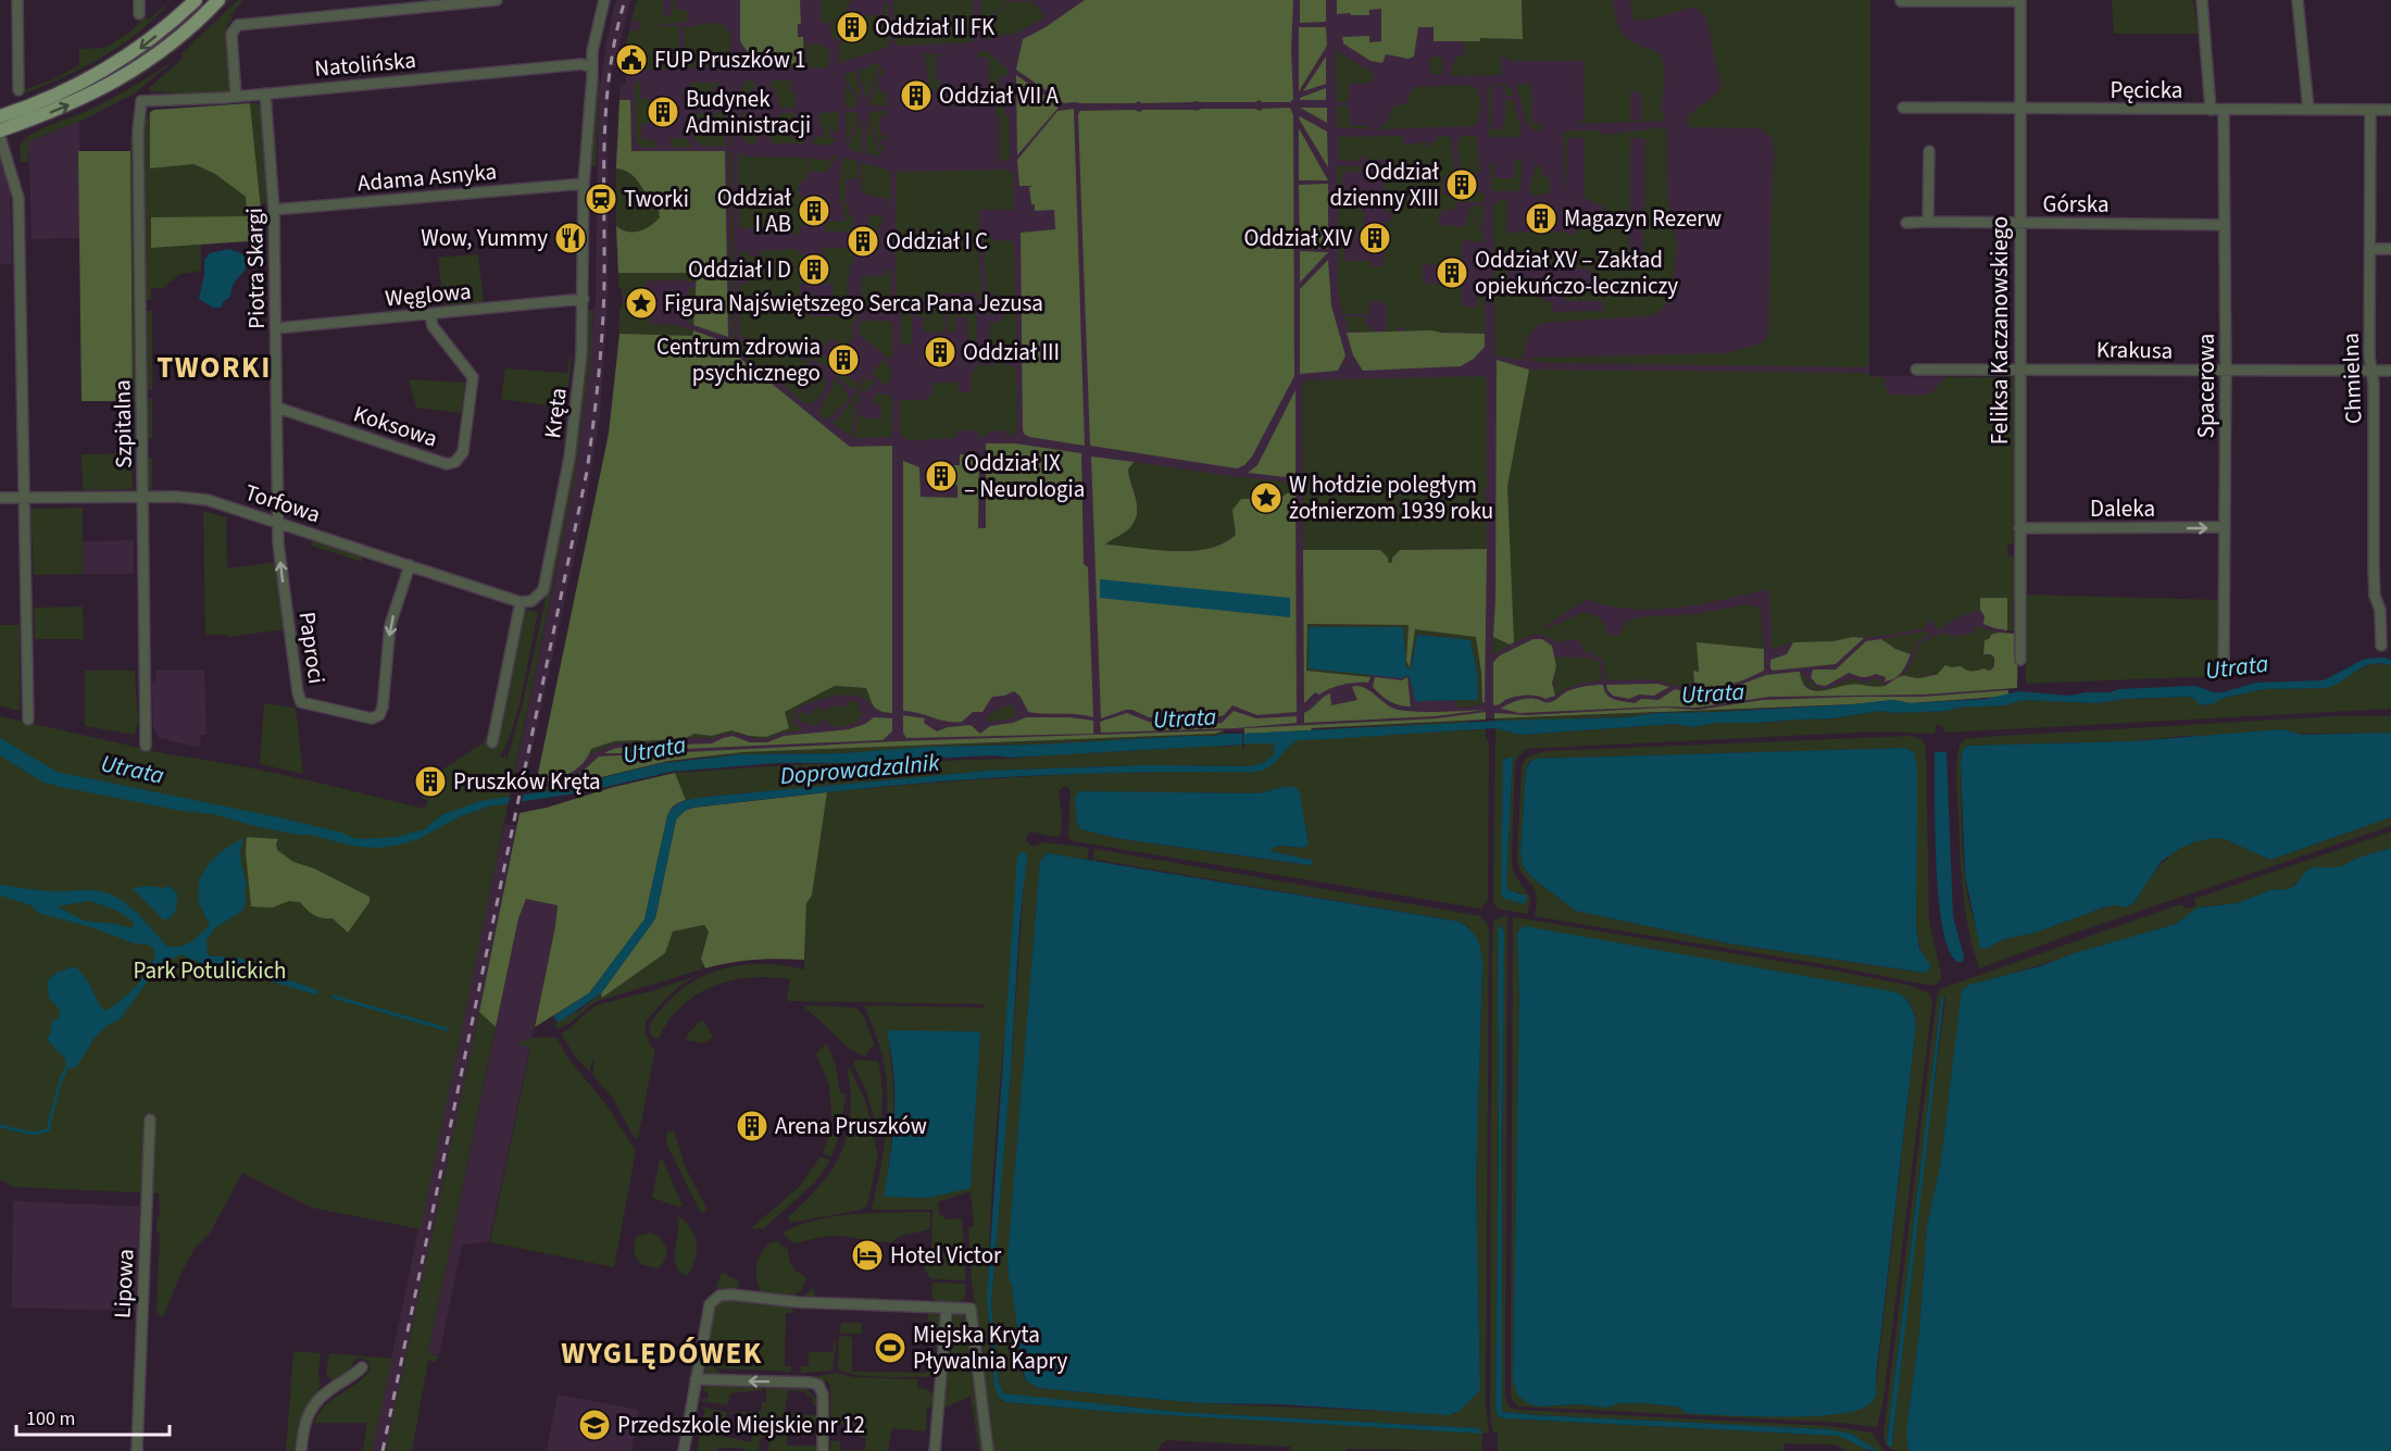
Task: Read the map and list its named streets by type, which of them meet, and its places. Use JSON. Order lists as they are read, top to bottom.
{
  "streets": {
    "street": [
      "Natolińska",
      "Pęcicka",
      "Adama Asnyka",
      "Górska",
      "Piotra Skargi",
      "Węglowa",
      "Feliksa Kaczanowskiego",
      "Krakusa",
      "Chmielna",
      "Spacerowa",
      "Kręta",
      "Szpitalna",
      "Koksowa",
      "Torfowa",
      "Daleka",
      "Paproci",
      "Lipowa"
    ]
  },
  "crossings": [
    ["Natolińska", "Piotra Skargi"],
    ["Natolińska", "Kręta"],
    ["Natolińska", "Szpitalna"],
    ["Pęcicka", "Feliksa Kaczanowskiego"],
    ["Pęcicka", "Chmielna"],
    ["Pęcicka", "Spacerowa"],
    ["Adama Asnyka", "Piotra Skargi"],
    ["Adama Asnyka", "Kręta"],
    ["Górska", "Feliksa Kaczanowskiego"],
    ["Górska", "Spacerowa"],
    ["Piotra Skargi", "Węglowa"],
    ["Piotra Skargi", "Koksowa"],
    ["Piotra Skargi", "Torfowa"],
    ["Piotra Skargi", "Paproci"],
    ["Węglowa", "Kręta"],
    ["Węglowa", "Koksowa"],
    ["Feliksa Kaczanowskiego", "Krakusa"],
    ["Feliksa Kaczanowskiego", "Daleka"],
    ["Krakusa", "Chmielna"],
    ["Krakusa", "Spacerowa"],
    ["Spacerowa", "Daleka"],
    ["Kręta", "Torfowa"],
    ["Szpitalna", "Torfowa"],
    ["Torfowa", "Paproci"]
  ],
  "one_way": ["Daleka"],
  "districts": ["TWORKI", "WYGLĘDÓWEK"],
  "water": ["Utrata", "Doprowadzalnik"],
  "parks": ["Park Potulickich"],
  "places": {
    "building": [
      "Oddział II FK",
      "Oddział VII A",
      "Budynek Administracji",
      "Oddział dzienny XIII",
      "Oddział I AB",
      "Magazyn Rezerw",
      "Oddział XIV",
      "Oddział I C",
      "Oddział I D",
      "Oddział XV – Zakład opiekuńczo-leczniczy",
      "Oddział III",
      "Centrum zdrowia psychicznego",
      "Oddział IX – Neurologia",
      "Pruszków Kręta",
      "Arena Pruszków"
    ],
    "public building": ["FUP Pruszków 1"],
    "station": ["Tworki"],
    "restaurant": ["Wow, Yummy"],
    "place": ["Figura Najświętszego Serca Pana Jezusa", "W hołdzie poległym żołnierzom 1939 roku"],
    "hotel": ["Hotel Victor"],
    "sports": ["Miejska Kryta Pływalnia Kapry"],
    "school or university": ["Przedszkole Miejskie nr 12"]
  },
  "scale_bar": "100 m"
}
